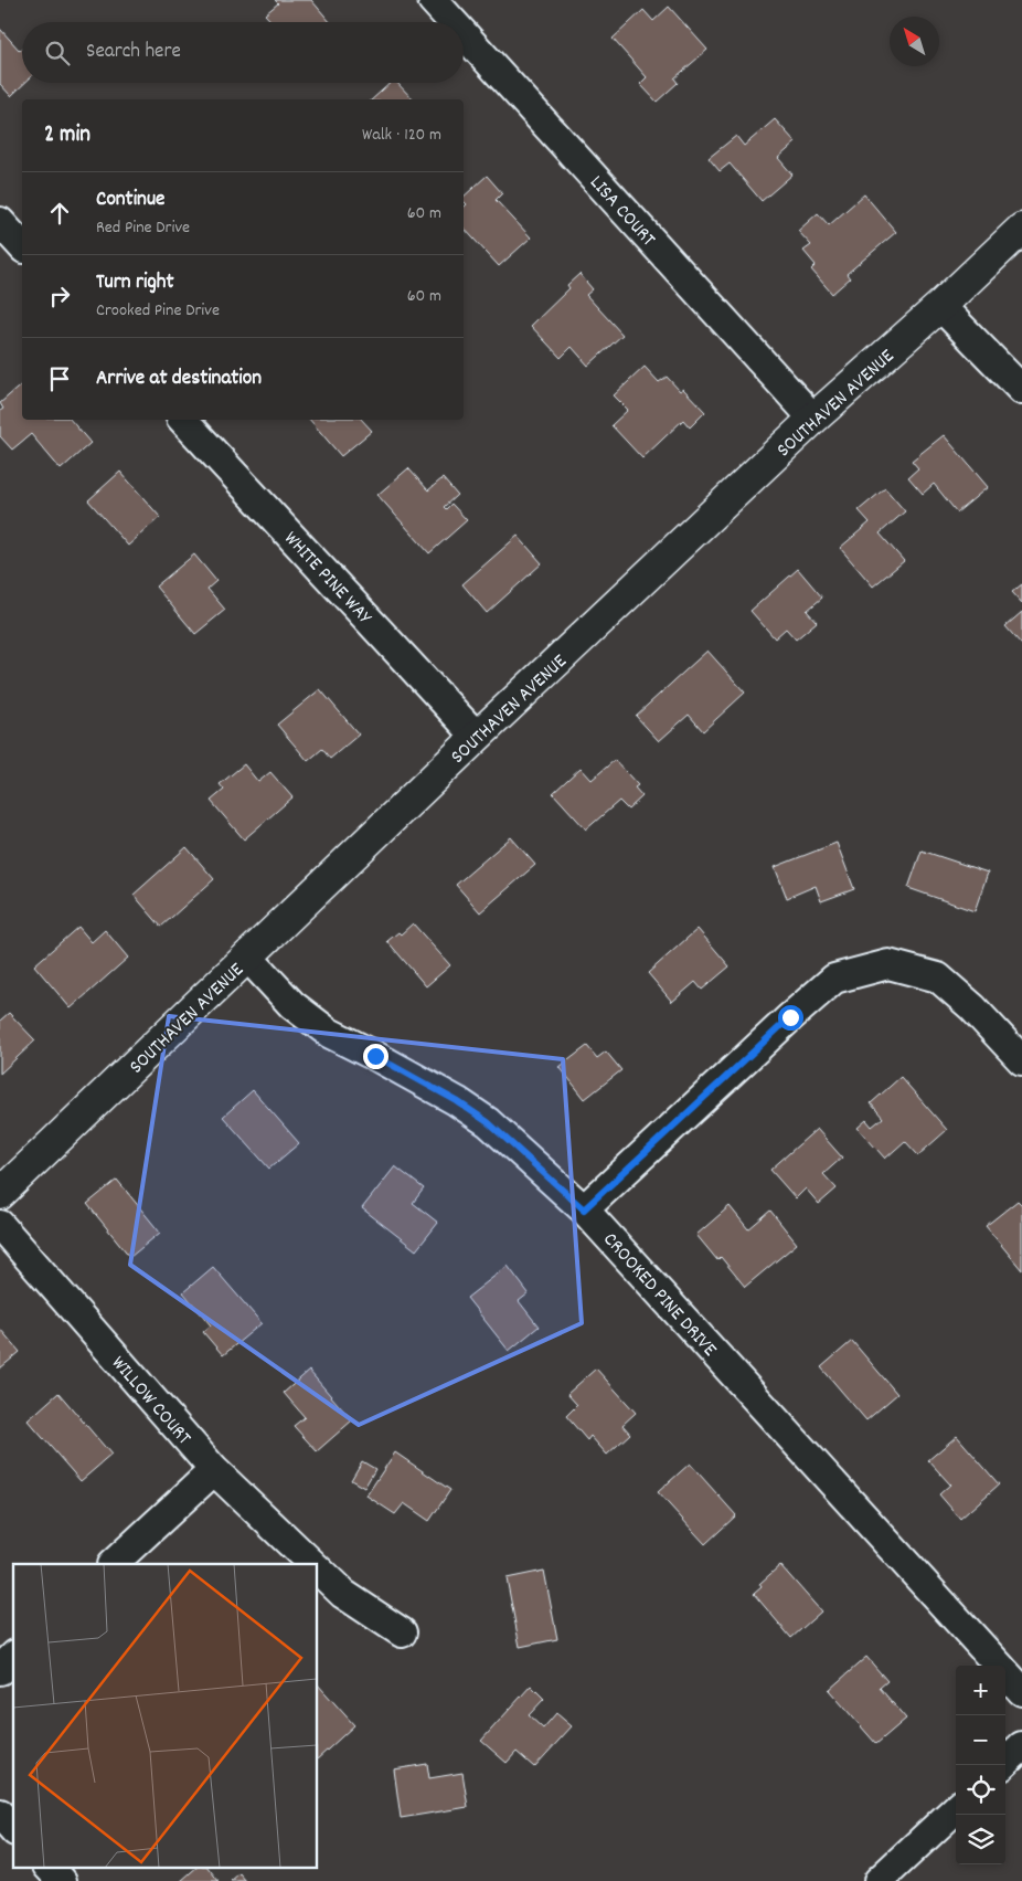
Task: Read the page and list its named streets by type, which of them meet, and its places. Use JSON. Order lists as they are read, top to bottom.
{
  "streets": {
    "street": [
      "LISA COURT",
      "SOUTHAVEN AVENUE",
      "WHITE PINE WAY",
      "CROOKED PINE DRIVE",
      "WILLOW COURT"
    ]
  },
  "crossings": [
    ["LISA COURT", "SOUTHAVEN AVENUE"],
    ["SOUTHAVEN AVENUE", "WHITE PINE WAY"],
    ["SOUTHAVEN AVENUE", "CROOKED PINE DRIVE"]
  ],
  "north": "top left",
  "page": {
    "search": "Search here",
    "heading": ["2 min", "Walk · 120 m"],
    "list": [
      ["Continue", "Red Pine Drive", "60 m"],
      ["Turn right", "Crooked Pine Drive", "60 m"],
      "Arrive at destination"
    ],
    "map_buttons": ["+", "−"]
  }
}
